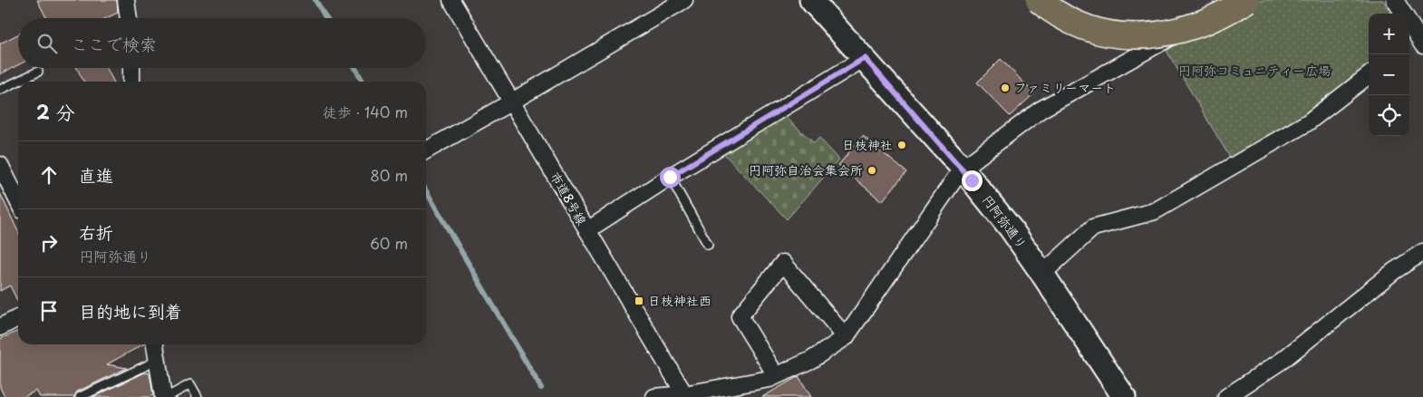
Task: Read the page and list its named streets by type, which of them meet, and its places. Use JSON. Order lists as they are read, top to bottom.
{
  "streets": {
    "street": ["市道8号線", "円阿弥通り"]
  },
  "parks": ["円阿弥コミュニティー広場"],
  "places": {
    "other": ["ファミリーマート", "日枝神社", "円阿弥自治会集会所"],
    "transit": ["日枝神社西"]
  },
  "page": {
    "map_buttons": ["+", "−"],
    "search": "ここで検索",
    "heading": ["2 分", "徒歩 · 140 m"],
    "list": [
      ["直進", "80 m"],
      ["右折", "円阿弥通り", "60 m"],
      "目的地に到着"
    ]
  }
}
